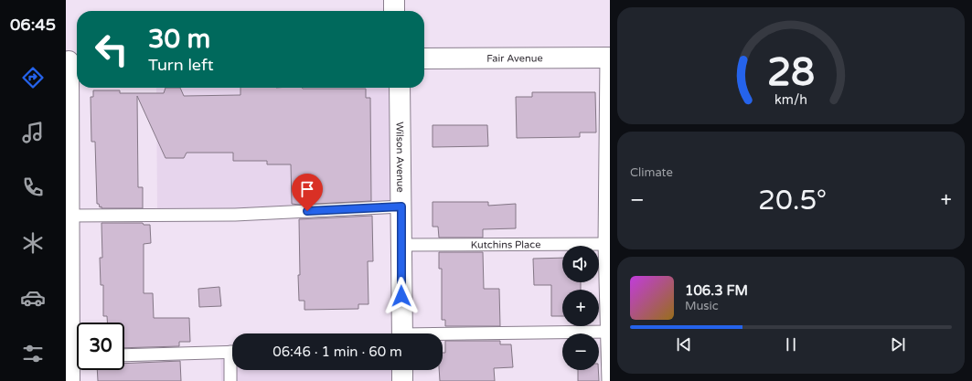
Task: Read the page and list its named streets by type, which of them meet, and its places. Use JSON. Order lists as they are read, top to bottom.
{
  "streets": {
    "street": ["Fair Avenue", "Wilson Avenue"],
    "lane": ["Kutchins Place"]
  },
  "crossings": [
    ["Wilson Avenue", "Kutchins Place"]
  ],
  "page": {
    "tabs": "06:45",
    "turn": ["30 m", "Turn left"],
    "tile": "Climate",
    "heat": ["−", "20.5°", "+"],
    "map_buttons": ["+", "−"],
    "song": ["106.3 FM", "Music"],
    "limit": "30",
    "trip": "06:46 · 1 min · 60 m",
    "gauge": ["28", "km/h"]
  }
}
